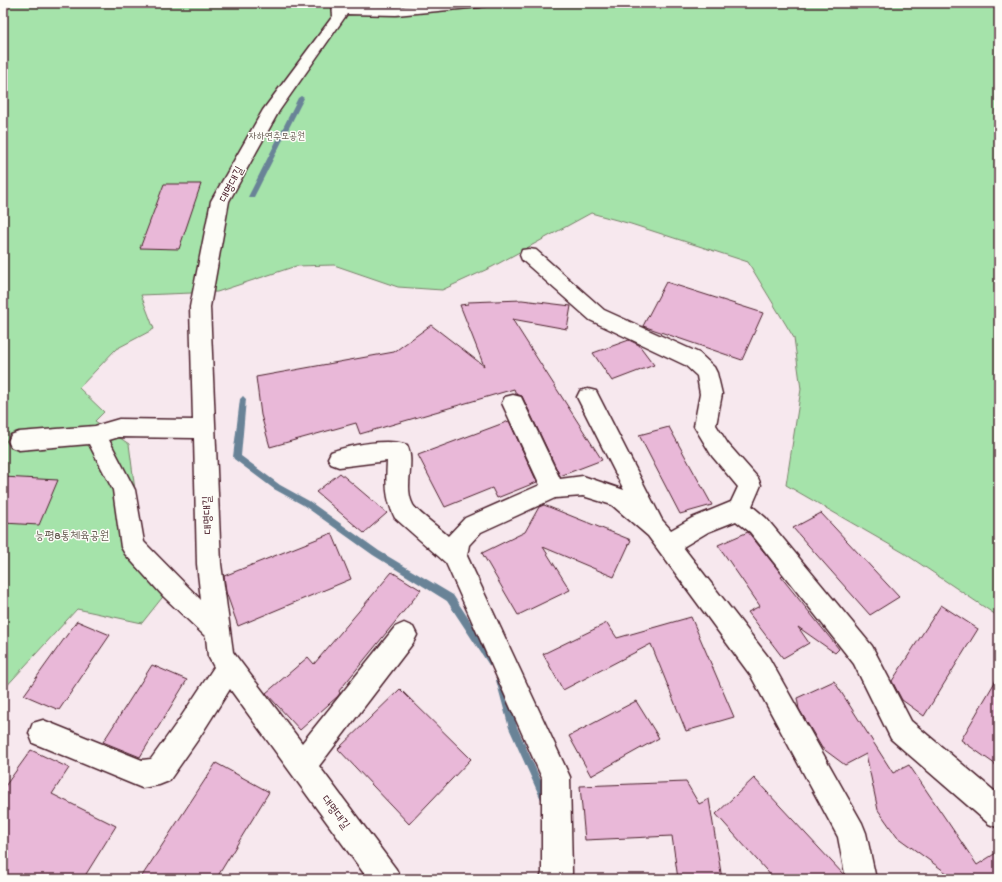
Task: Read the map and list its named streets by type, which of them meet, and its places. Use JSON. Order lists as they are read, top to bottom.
{
  "streets": {
    "street": ["대명대길"]
  },
  "parks": ["자하연추모공원", "능평8통체육공원"]
}
